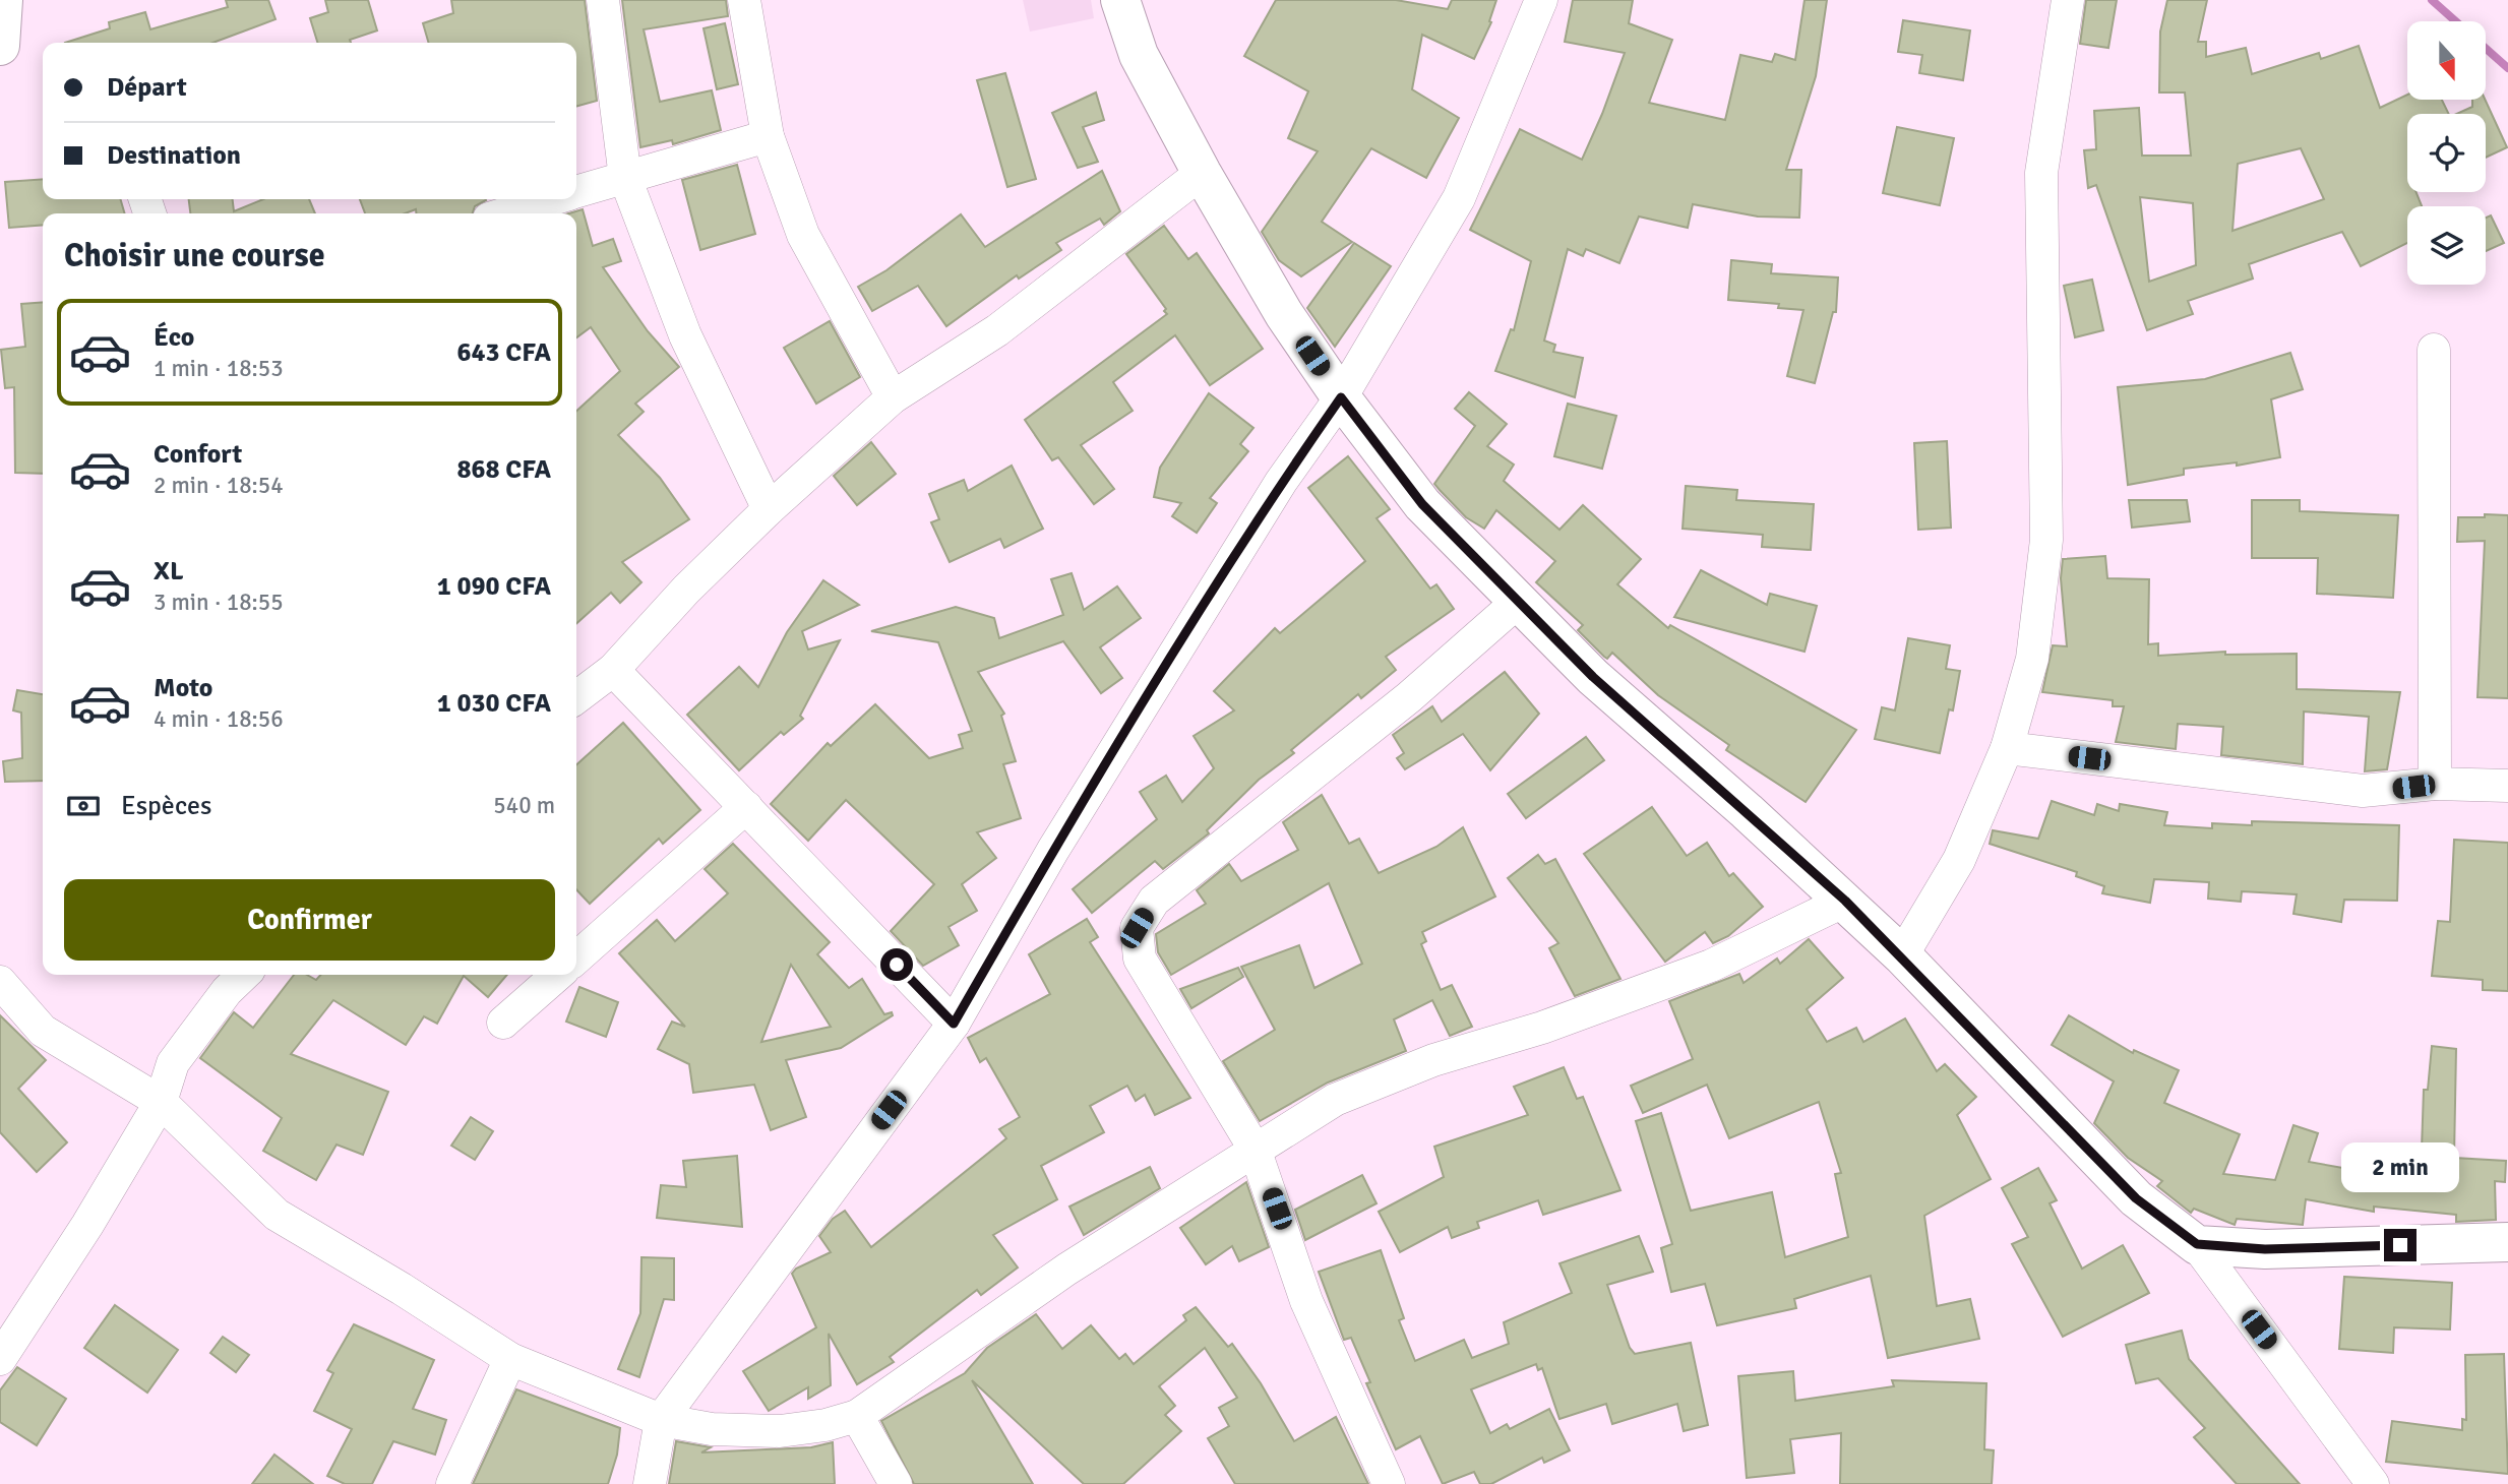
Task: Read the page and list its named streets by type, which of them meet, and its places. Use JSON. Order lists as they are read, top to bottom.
{
  "north": "bottom",
  "page": {
    "banner": ["Départ", "Destination"],
    "heading": "Choisir une course",
    "list": [
      {
        "name": "Éco",
        "note": "1 min · 18:53",
        "value": "643 CFA"
      },
      {
        "name": "Confort",
        "note": "2 min · 18:54",
        "value": "868 CFA"
      },
      {
        "name": "XL",
        "note": "3 min · 18:55",
        "value": "1 090 CFA"
      },
      {
        "name": "Moto",
        "note": "4 min · 18:56",
        "value": "1 030 CFA"
      }
    ],
    "pay": ["Espèces", "540 m"],
    "buttons": "Confirmer",
    "bubble": "2 min"
  }
}
